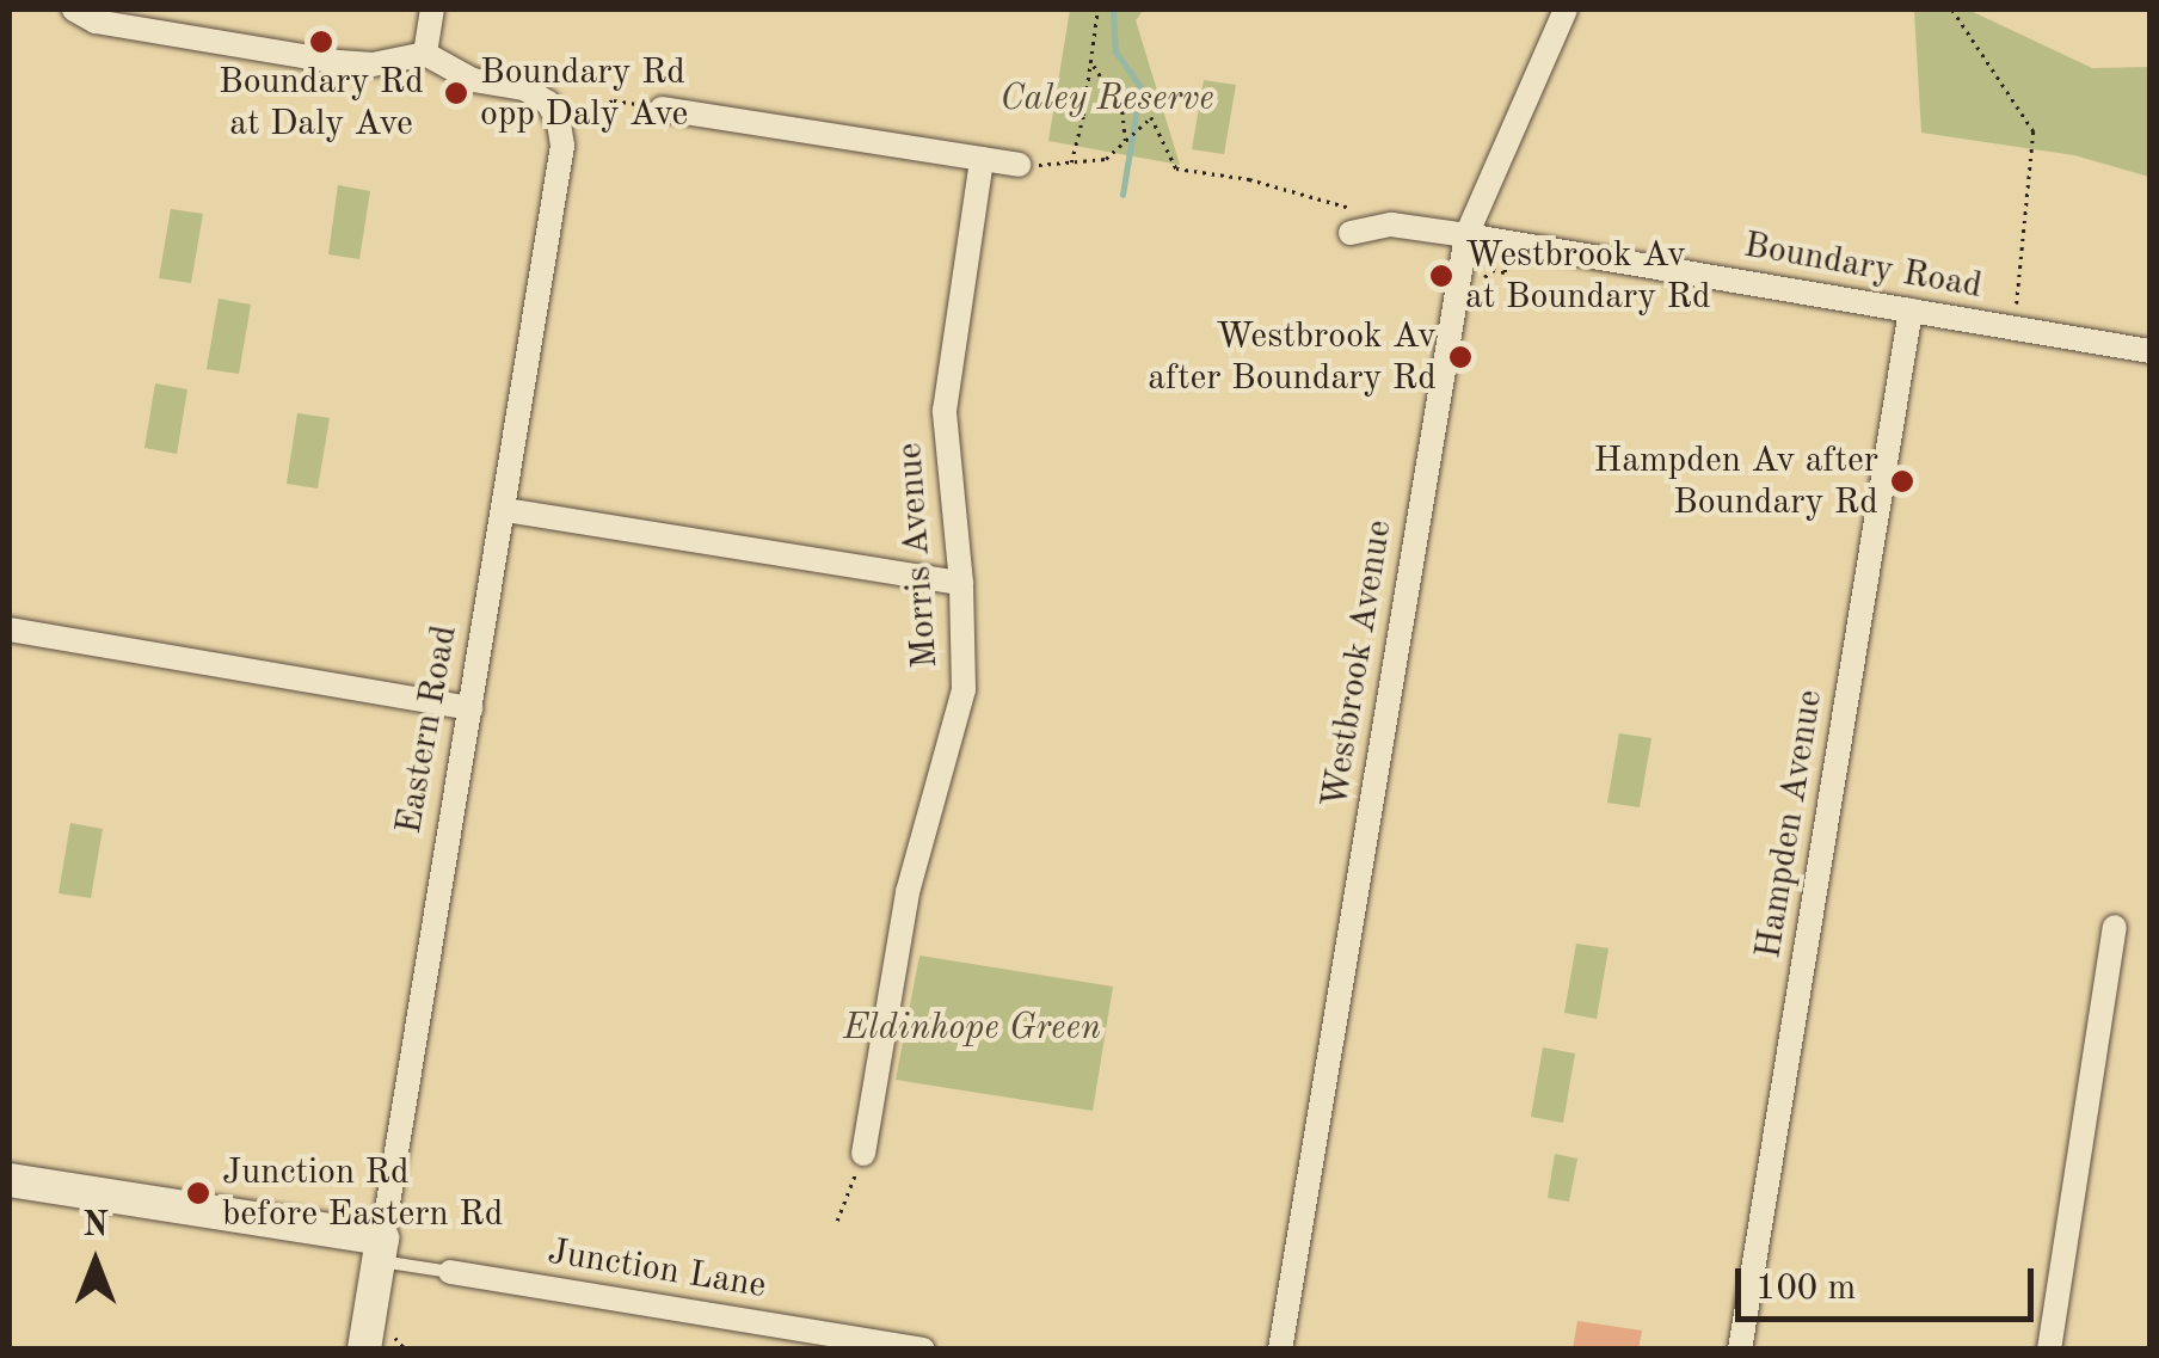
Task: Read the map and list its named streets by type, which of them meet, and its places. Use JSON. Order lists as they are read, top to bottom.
{
  "streets": {
    "main road": ["Eastern Road"],
    "street": [
      "Boundary Road",
      "Morris Avenue",
      "Westbrook Avenue",
      "Hampden Avenue",
      "Junction Lane"
    ]
  },
  "crossings": [
    ["Boundary Road", "Westbrook Avenue"],
    ["Boundary Road", "Hampden Avenue"],
    ["Eastern Road", "Junction Lane"]
  ],
  "parks": ["Caley Reserve", "Eldinhope Green"],
  "places": [
    "Boundary Rd at Daly Ave",
    "Boundary Rd opp Daly Ave",
    "Westbrook Av at Boundary Rd",
    "Westbrook Av after Boundary Rd",
    "Hampden Av after Boundary Rd",
    "Junction Rd before Eastern Rd"
  ],
  "scale_bar": "100 m",
  "north": "top"
}
